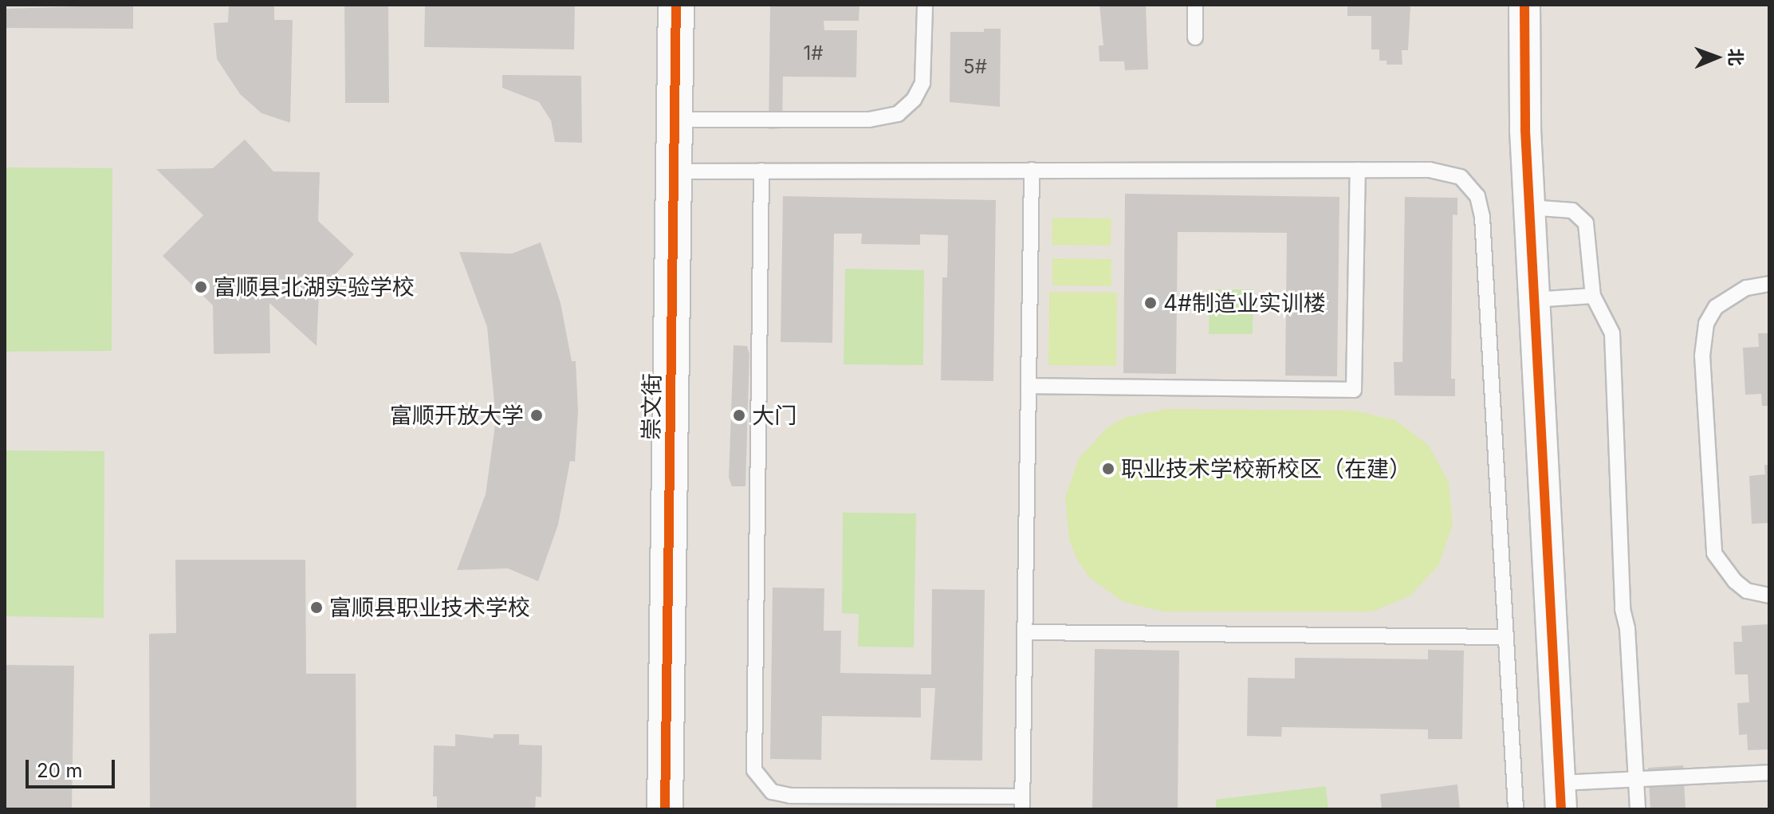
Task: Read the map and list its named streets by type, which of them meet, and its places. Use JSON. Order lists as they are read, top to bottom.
{
  "streets": {
    "street": ["崇文街"]
  },
  "places": [
    "富顺县北湖实验学校",
    "4#制造业实训楼",
    "富顺开放大学",
    "大门",
    "职业技术学校新校区（在建）",
    "富顺县职业技术学校"
  ],
  "house_numbers": ["1#", "5#"],
  "scale_bar": "20 m",
  "north": "right"
}
